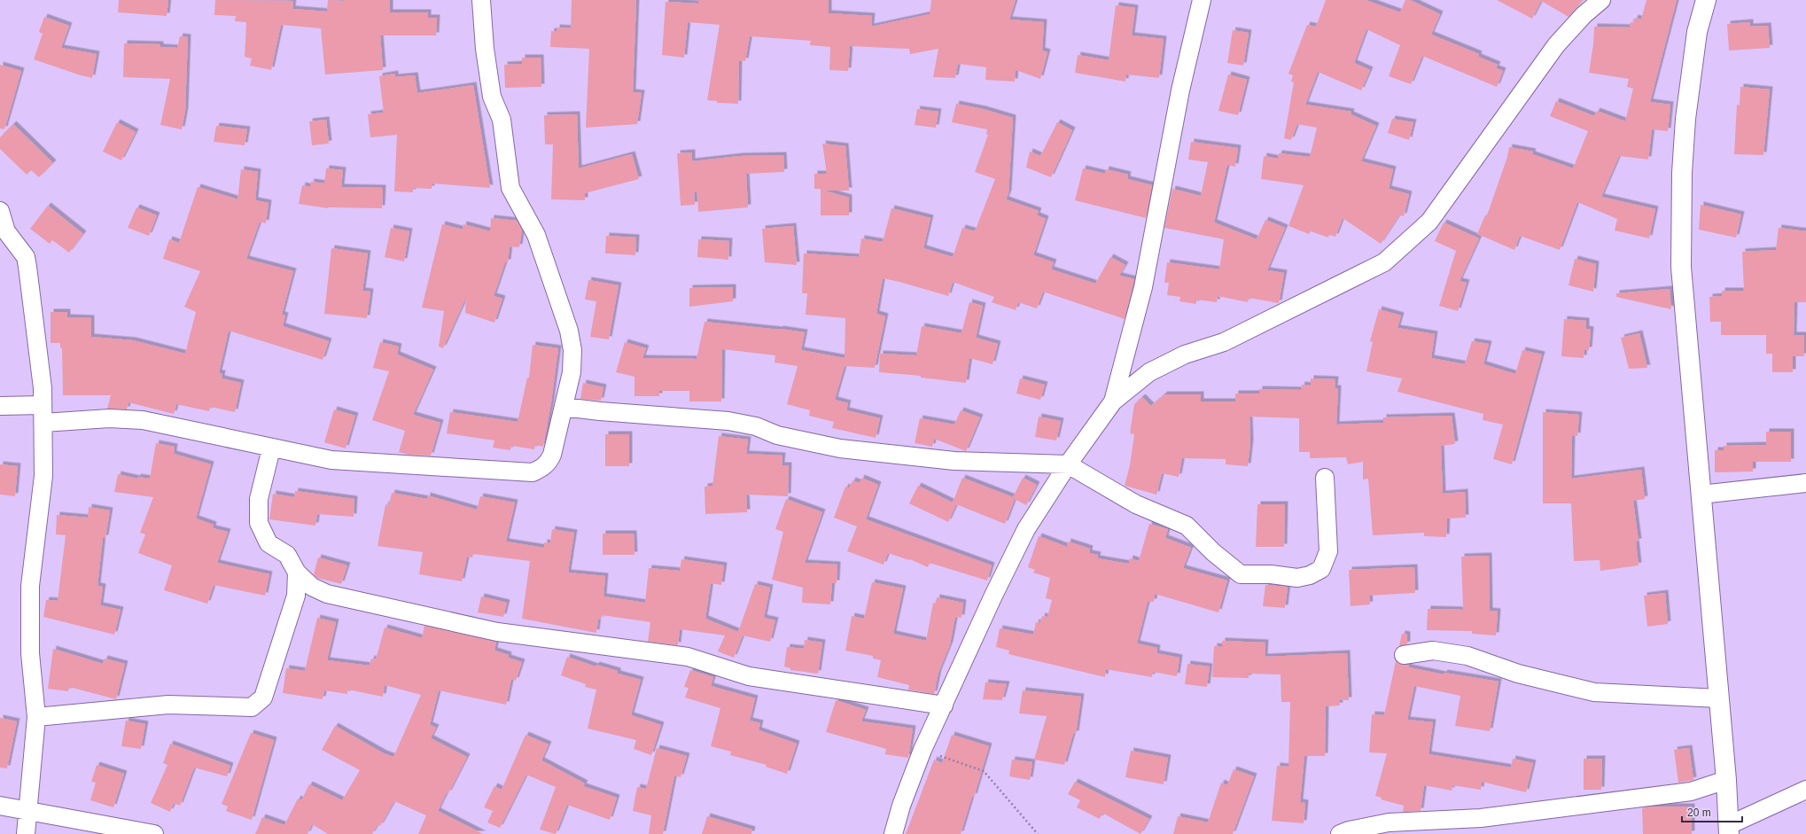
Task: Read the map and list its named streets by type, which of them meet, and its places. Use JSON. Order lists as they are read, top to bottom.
{
  "scale_bar": "20 m"
}
